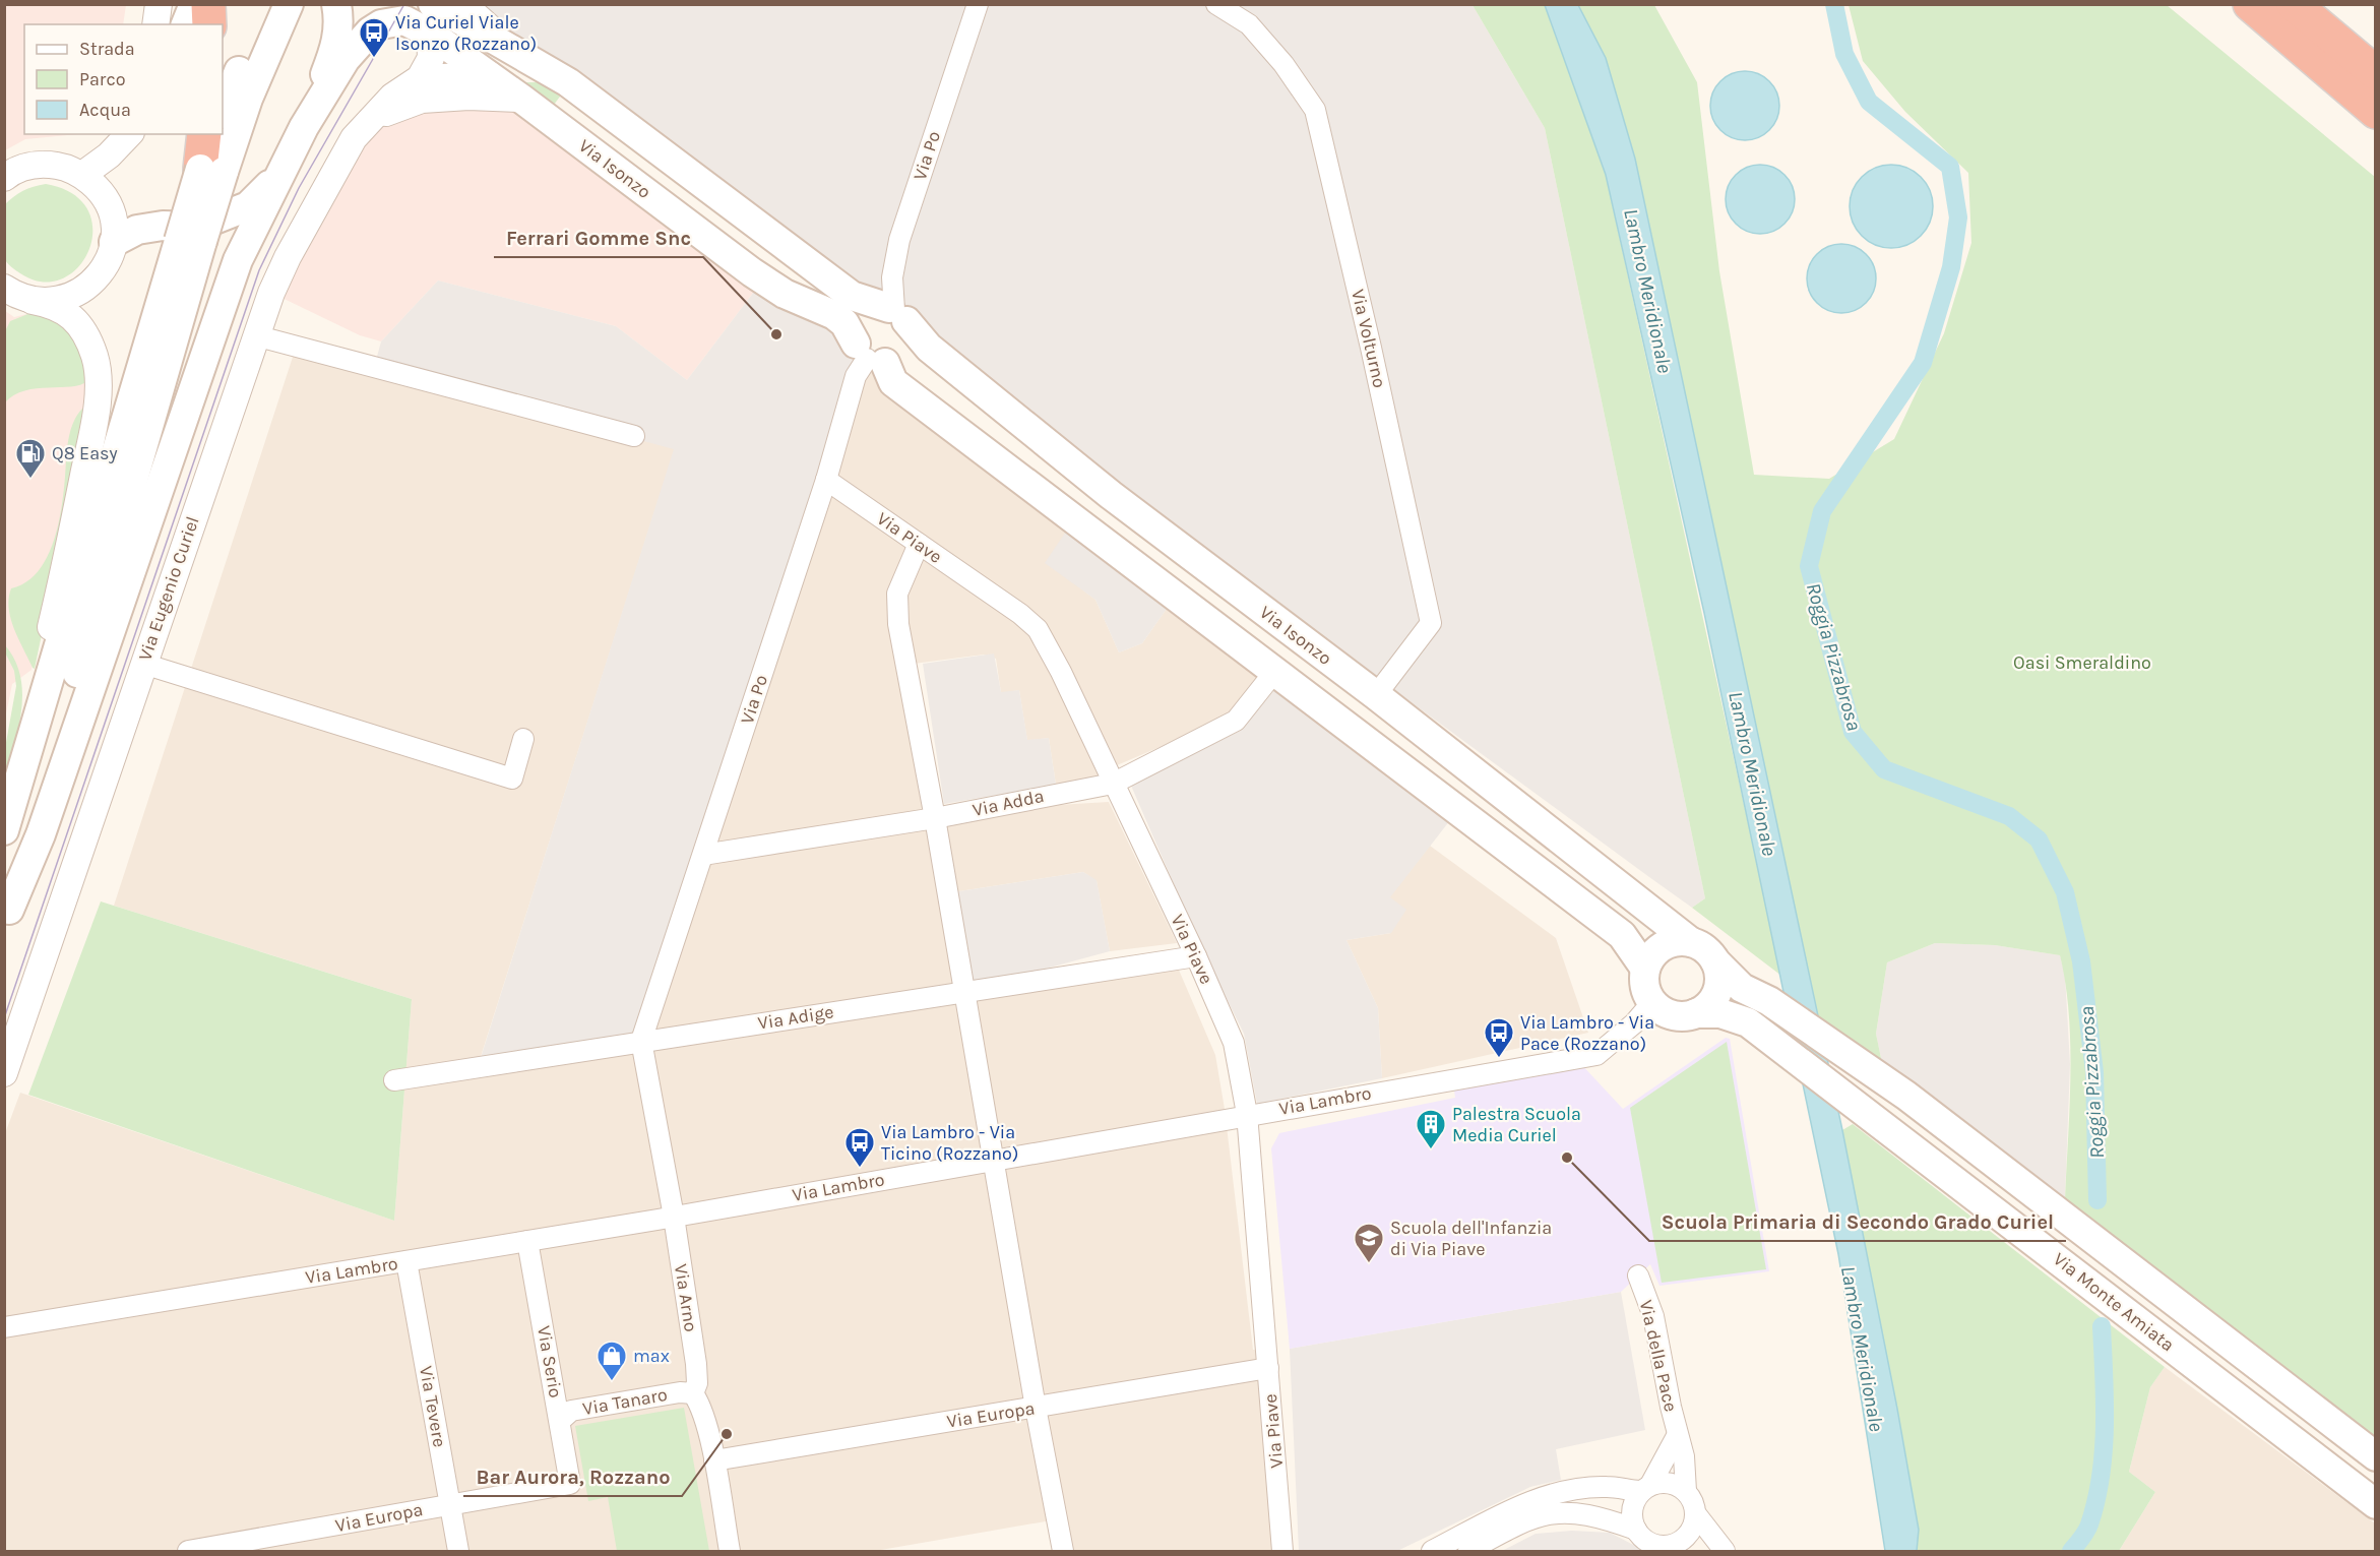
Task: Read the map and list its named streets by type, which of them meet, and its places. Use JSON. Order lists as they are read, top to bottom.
{
  "streets": {
    "main road": ["Via Isonzo", "Via Monte Amiata"],
    "street": [
      "Via Po",
      "Via Volturno",
      "Via Piave",
      "Via Eugenio Curiel",
      "Via Adda",
      "Via Adige",
      "Via Lambro",
      "Via Arno",
      "Via della Pace",
      "Via Serio",
      "Via Tanaro",
      "Via Tevere",
      "Via Europa"
    ]
  },
  "crossings": [
    ["Via Po", "Via Isonzo"],
    ["Via Po", "Via Piave"],
    ["Via Po", "Via Adda"],
    ["Via Po", "Via Adige"],
    ["Via Po", "Via Arno"],
    ["Via Isonzo", "Via Volturno"],
    ["Via Isonzo", "Via Adda"],
    ["Via Isonzo", "Via Lambro"],
    ["Via Isonzo", "Via Monte Amiata"],
    ["Via Piave", "Via Adda"],
    ["Via Piave", "Via Adige"],
    ["Via Piave", "Via Lambro"],
    ["Via Piave", "Via Europa"],
    ["Via Adige", "Via Arno"],
    ["Via Lambro", "Via Arno"],
    ["Via Lambro", "Via Monte Amiata"],
    ["Via Lambro", "Via Serio"],
    ["Via Lambro", "Via Tevere"],
    ["Via Arno", "Via Tanaro"],
    ["Via Arno", "Via Europa"],
    ["Via Serio", "Via Tanaro"],
    ["Via Serio", "Via Europa"],
    ["Via Tevere", "Via Europa"]
  ],
  "water": ["Lambro Meridionale", "Roggia Pizzabrosa"],
  "parks": ["Oasi Smeraldino"],
  "places": {
    "bus stop": ["Via Curiel Viale Isonzo (Rozzano)", "Via Lambro - Via Pace (Rozzano)", "Via Lambro - Via Ticino (Rozzano)"],
    "other": ["Ferrari Gomme Snc", "Scuola Primaria di Secondo Grado Curiel", "Bar Aurora, Rozzano"],
    "fuel station": ["Q8 Easy"],
    "building": ["Palestra Scuola Media Curiel"],
    "school or university": ["Scuola dell'Infanzia di Via Piave"],
    "shop": ["max"]
  },
  "legend": ["Strada", "Parco", "Acqua"]
}
